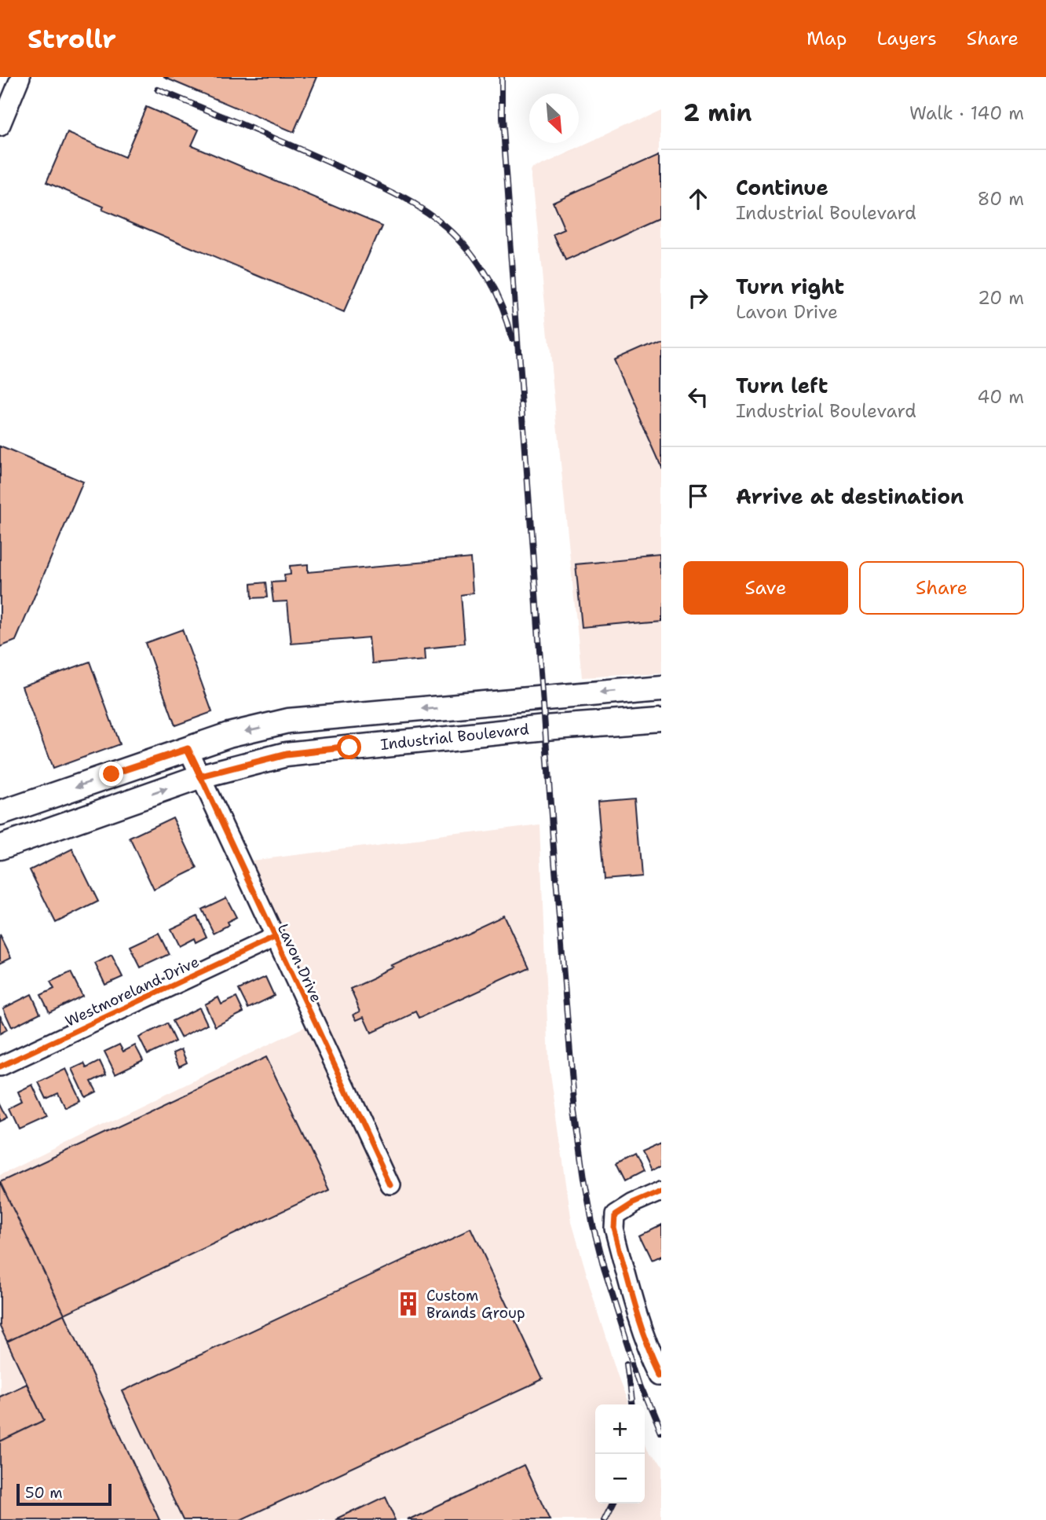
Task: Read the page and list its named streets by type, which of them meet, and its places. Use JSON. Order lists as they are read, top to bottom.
{
  "streets": {
    "main road": ["Industrial Boulevard"],
    "street": ["Lavon Drive", "Westmoreland Drive"]
  },
  "crossings": [
    ["Industrial Boulevard", "Lavon Drive"],
    ["Lavon Drive", "Westmoreland Drive"]
  ],
  "places": {
    "building": ["Custom Brands Group"]
  },
  "scale_bar": "50 m",
  "north": "bottom right",
  "page": {
    "header": "Strollr",
    "nav": ["Map", "Layers", "Share"],
    "heading": ["2 min", "Walk · 140 m"],
    "list": [
      ["Continue", "Industrial Boulevard", "80 m"],
      ["Turn right", "Lavon Drive", "20 m"],
      ["Turn left", "Industrial Boulevard", "40 m"],
      "Arrive at destination"
    ],
    "buttons": ["Save", "Share"],
    "map_buttons": ["+", "−"],
    "scale": "50 m"
  }
}
